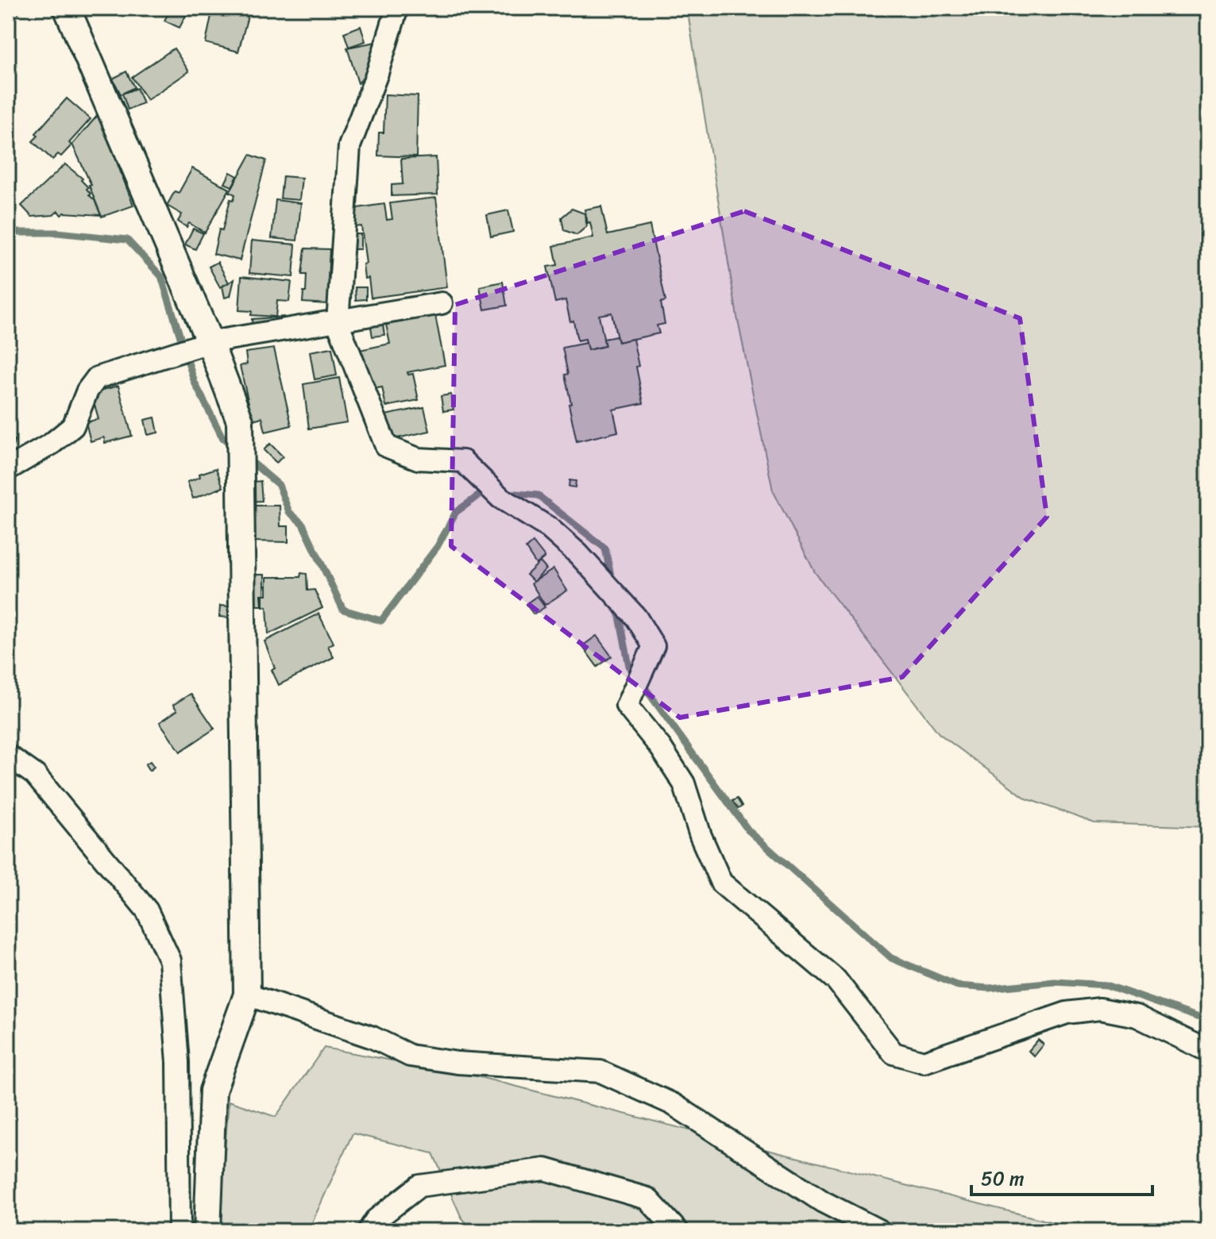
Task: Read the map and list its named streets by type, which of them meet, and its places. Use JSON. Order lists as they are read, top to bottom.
{
  "scale_bar": "50 m"
}
